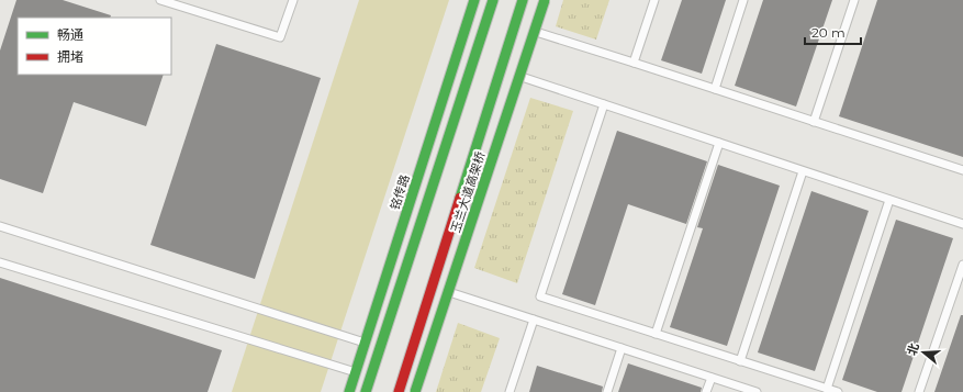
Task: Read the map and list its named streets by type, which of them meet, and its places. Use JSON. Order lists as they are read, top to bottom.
{
  "streets": {
    "main road": ["铭传路", "玉兰大道高架桥"]
  },
  "legend": ["畅通", "拥堵"],
  "scale_bar": "20 m",
  "north": "left"
}
